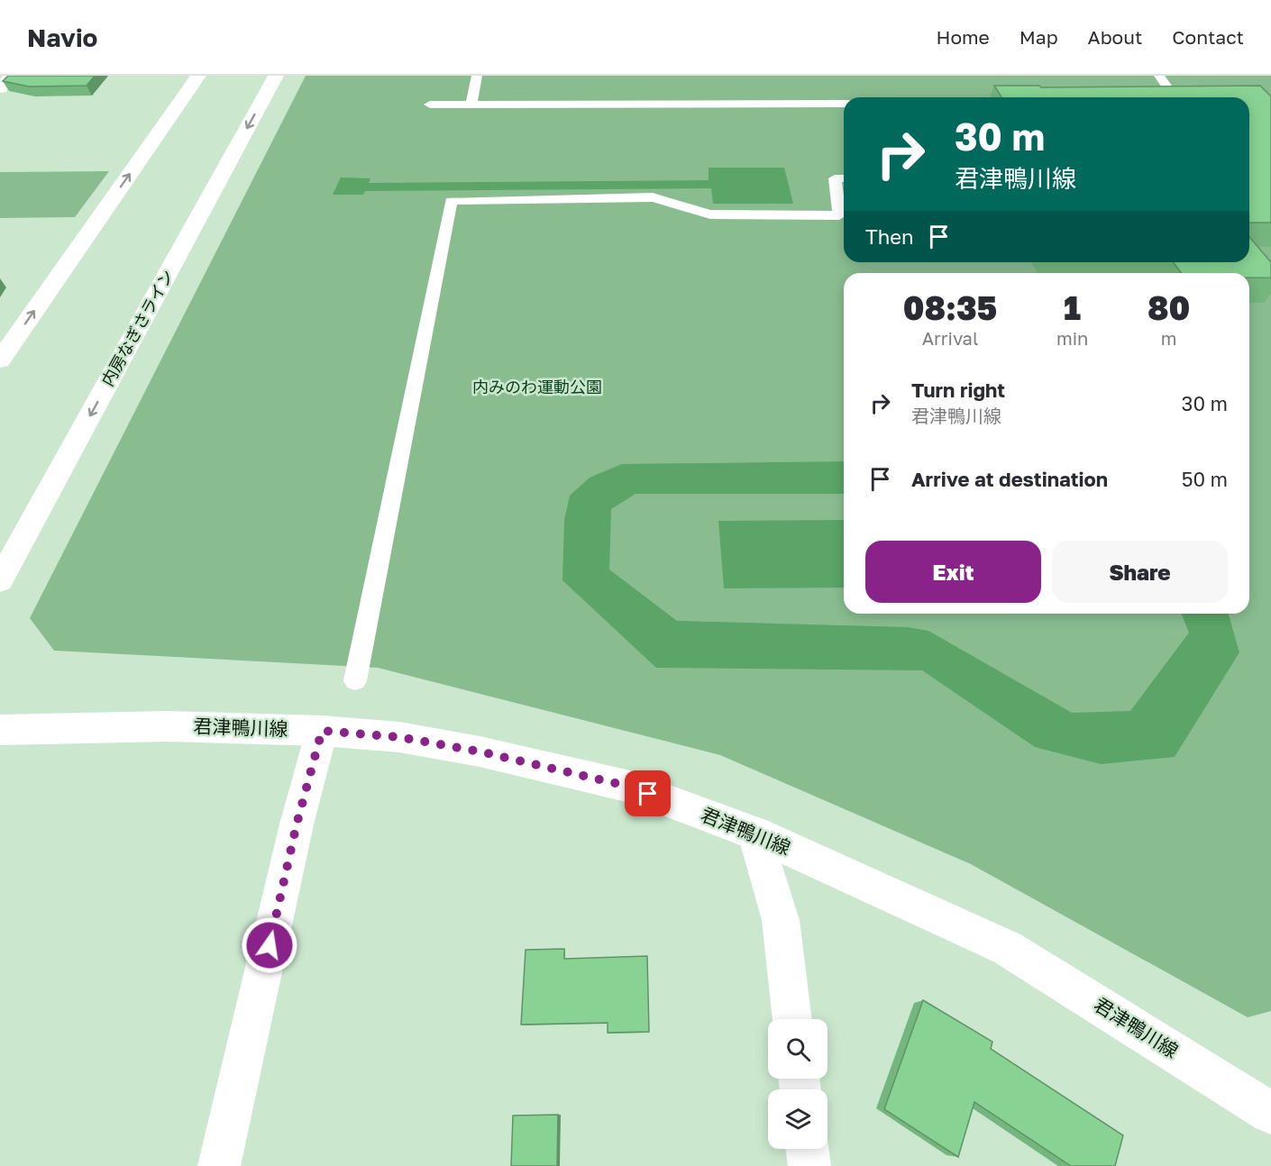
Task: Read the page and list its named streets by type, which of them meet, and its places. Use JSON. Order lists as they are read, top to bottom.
{
  "streets": {
    "main road": ["内房なぎさライン", "君津鴨川線"]
  },
  "parks": ["内みのわ運動公園"],
  "page": {
    "header": "Navio",
    "nav": [
      "Home",
      "Map",
      "About",
      "Contact"
    ],
    "turn": ["30 m", "君津鴨川線"],
    "then": "Then",
    "eta": [
      "08:35",
      "Arrival",
      "1",
      "min",
      "80",
      "m"
    ],
    "list": [
      {
        "name": "Turn right",
        "note": "君津鴨川線",
        "value": "30 m"
      },
      {
        "name": "Arrive at destination",
        "value": "50 m"
      }
    ],
    "buttons": ["Exit", "Share"]
  }
}
